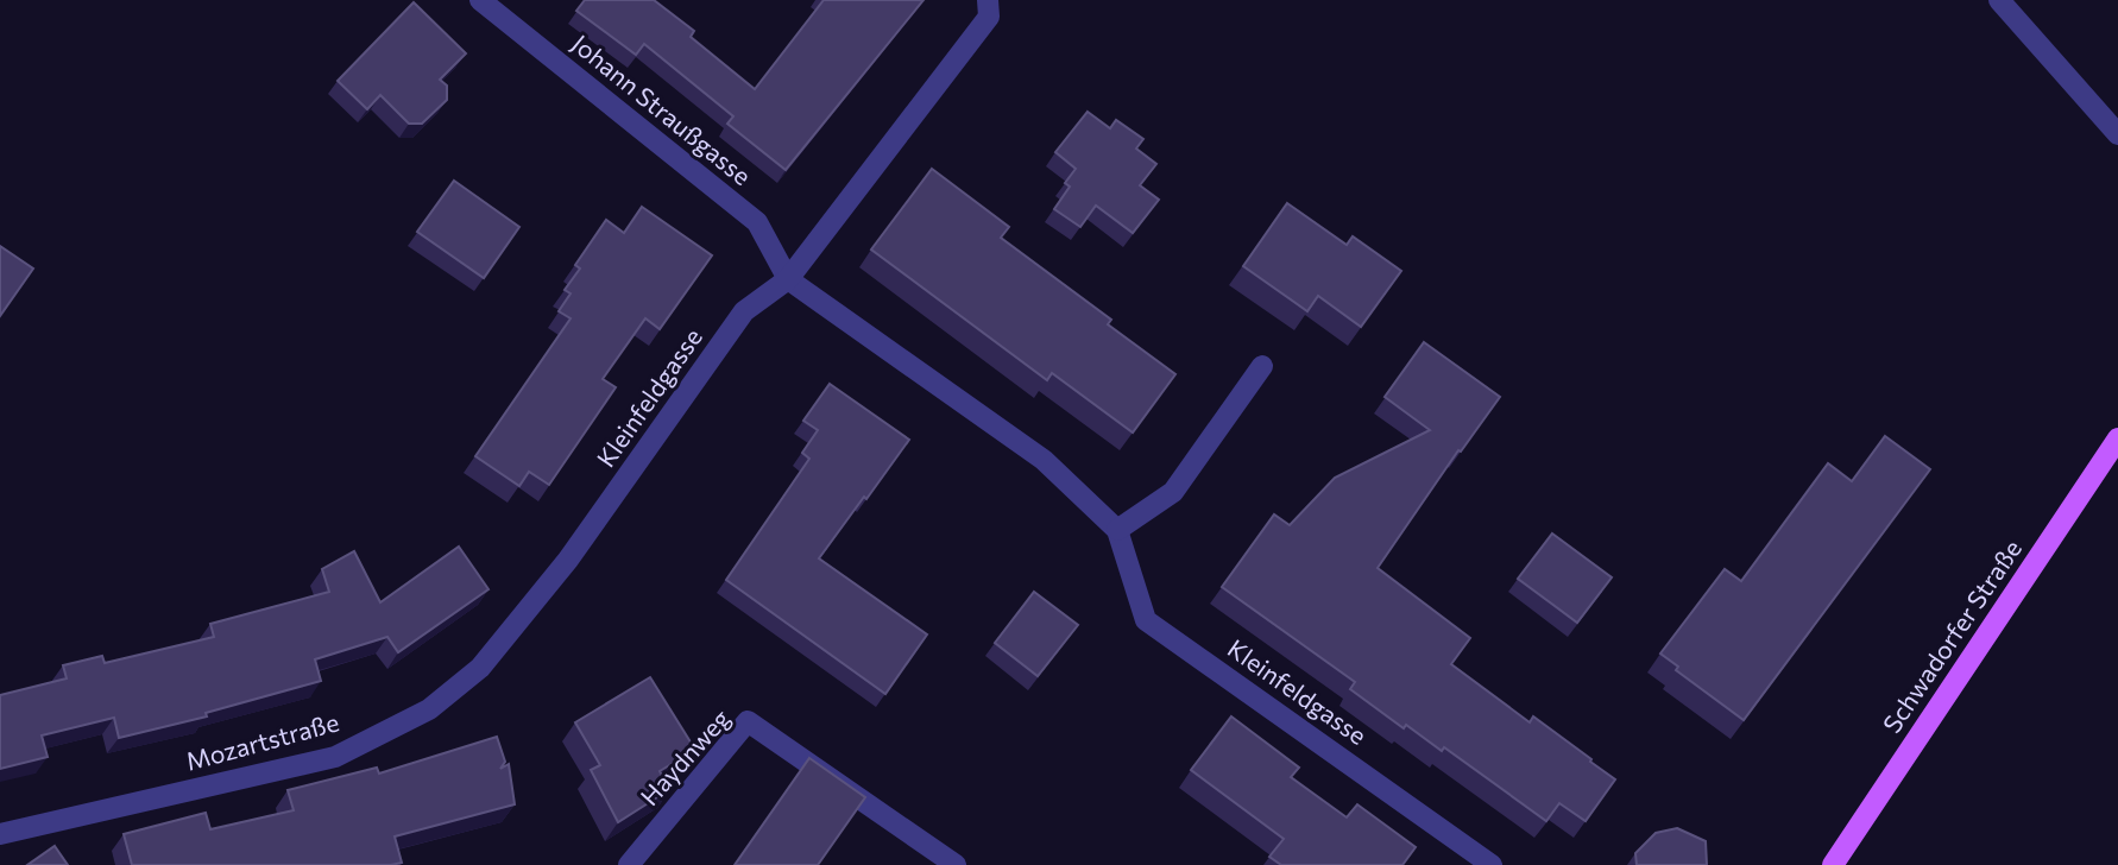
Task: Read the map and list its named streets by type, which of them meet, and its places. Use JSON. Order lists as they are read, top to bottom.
{
  "streets": {
    "main road": ["Schwadorfer Straße"],
    "street": [
      "Johann Straußgasse",
      "Kleinfeldgasse",
      "Mozartstraße",
      "Haydnweg"
    ]
  },
  "crossings": [
    ["Johann Straußgasse", "Kleinfeldgasse"],
    ["Kleinfeldgasse", "Mozartstraße"]
  ]
}
